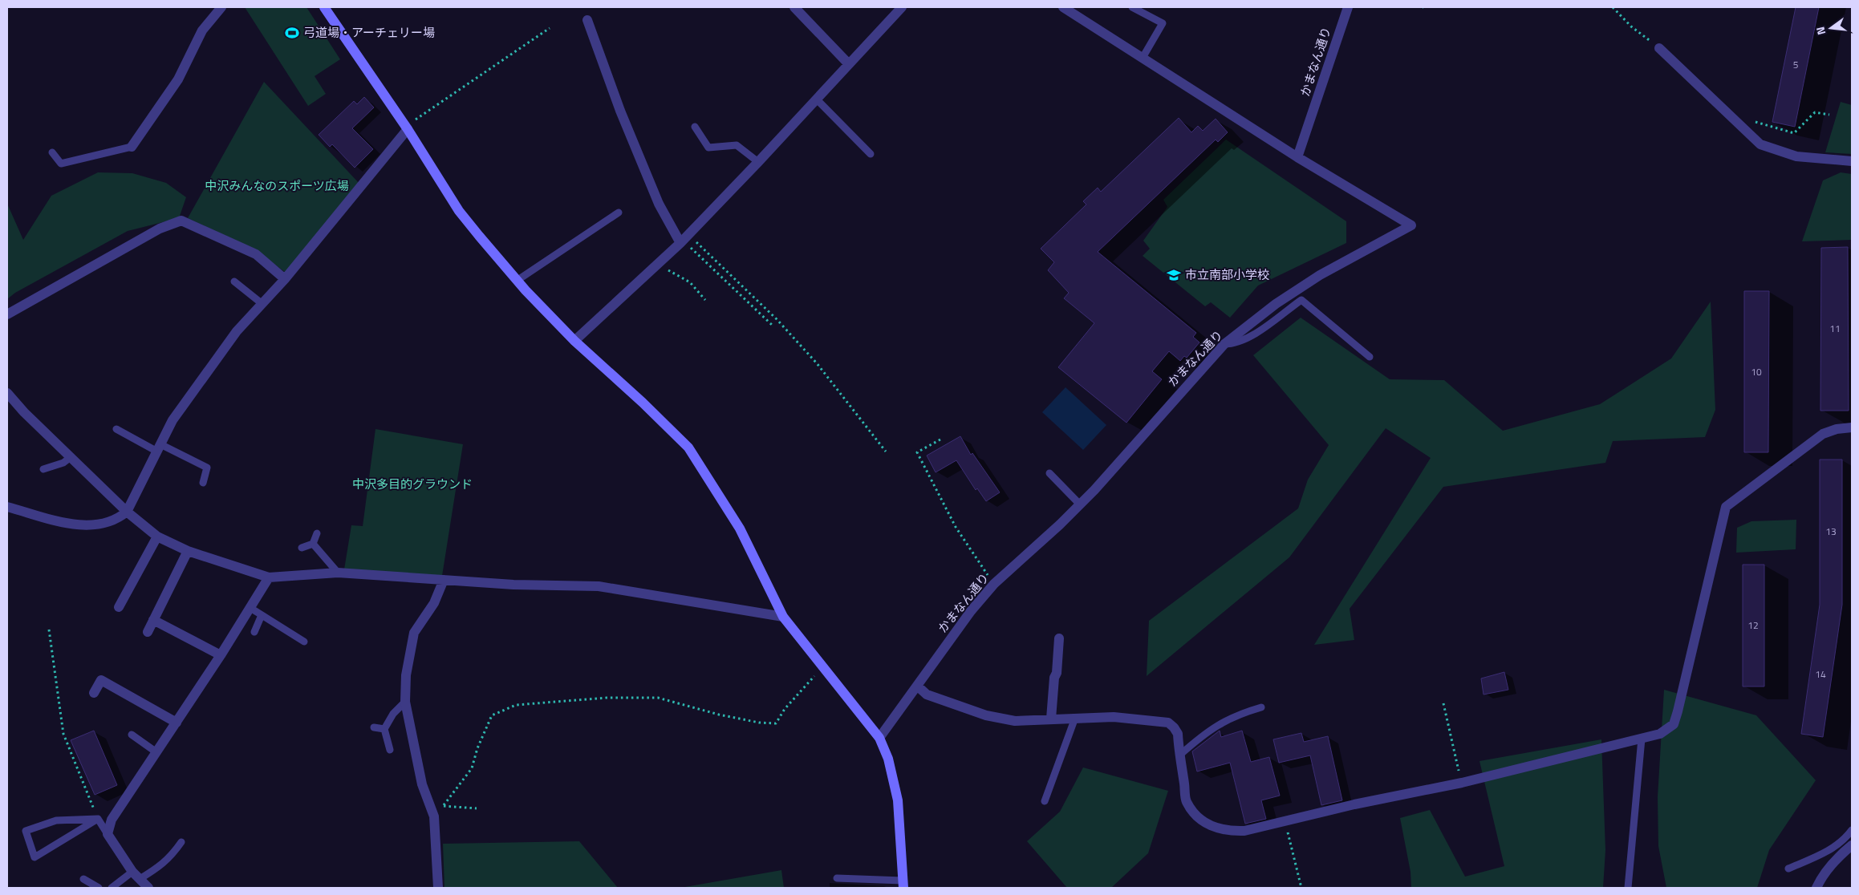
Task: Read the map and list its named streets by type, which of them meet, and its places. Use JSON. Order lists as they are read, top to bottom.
{
  "streets": {
    "street": ["かまなん通り"]
  },
  "parks": ["中沢みんなのスポーツ広場", "中沢多目的グラウンド"],
  "places": {
    "sports": ["弓道場・アーチェリー場"],
    "school or university": ["市立南部小学校"]
  },
  "house_numbers": [
    "5",
    "11",
    "10",
    "13",
    "12",
    "14"
  ],
  "north": "left"
}
